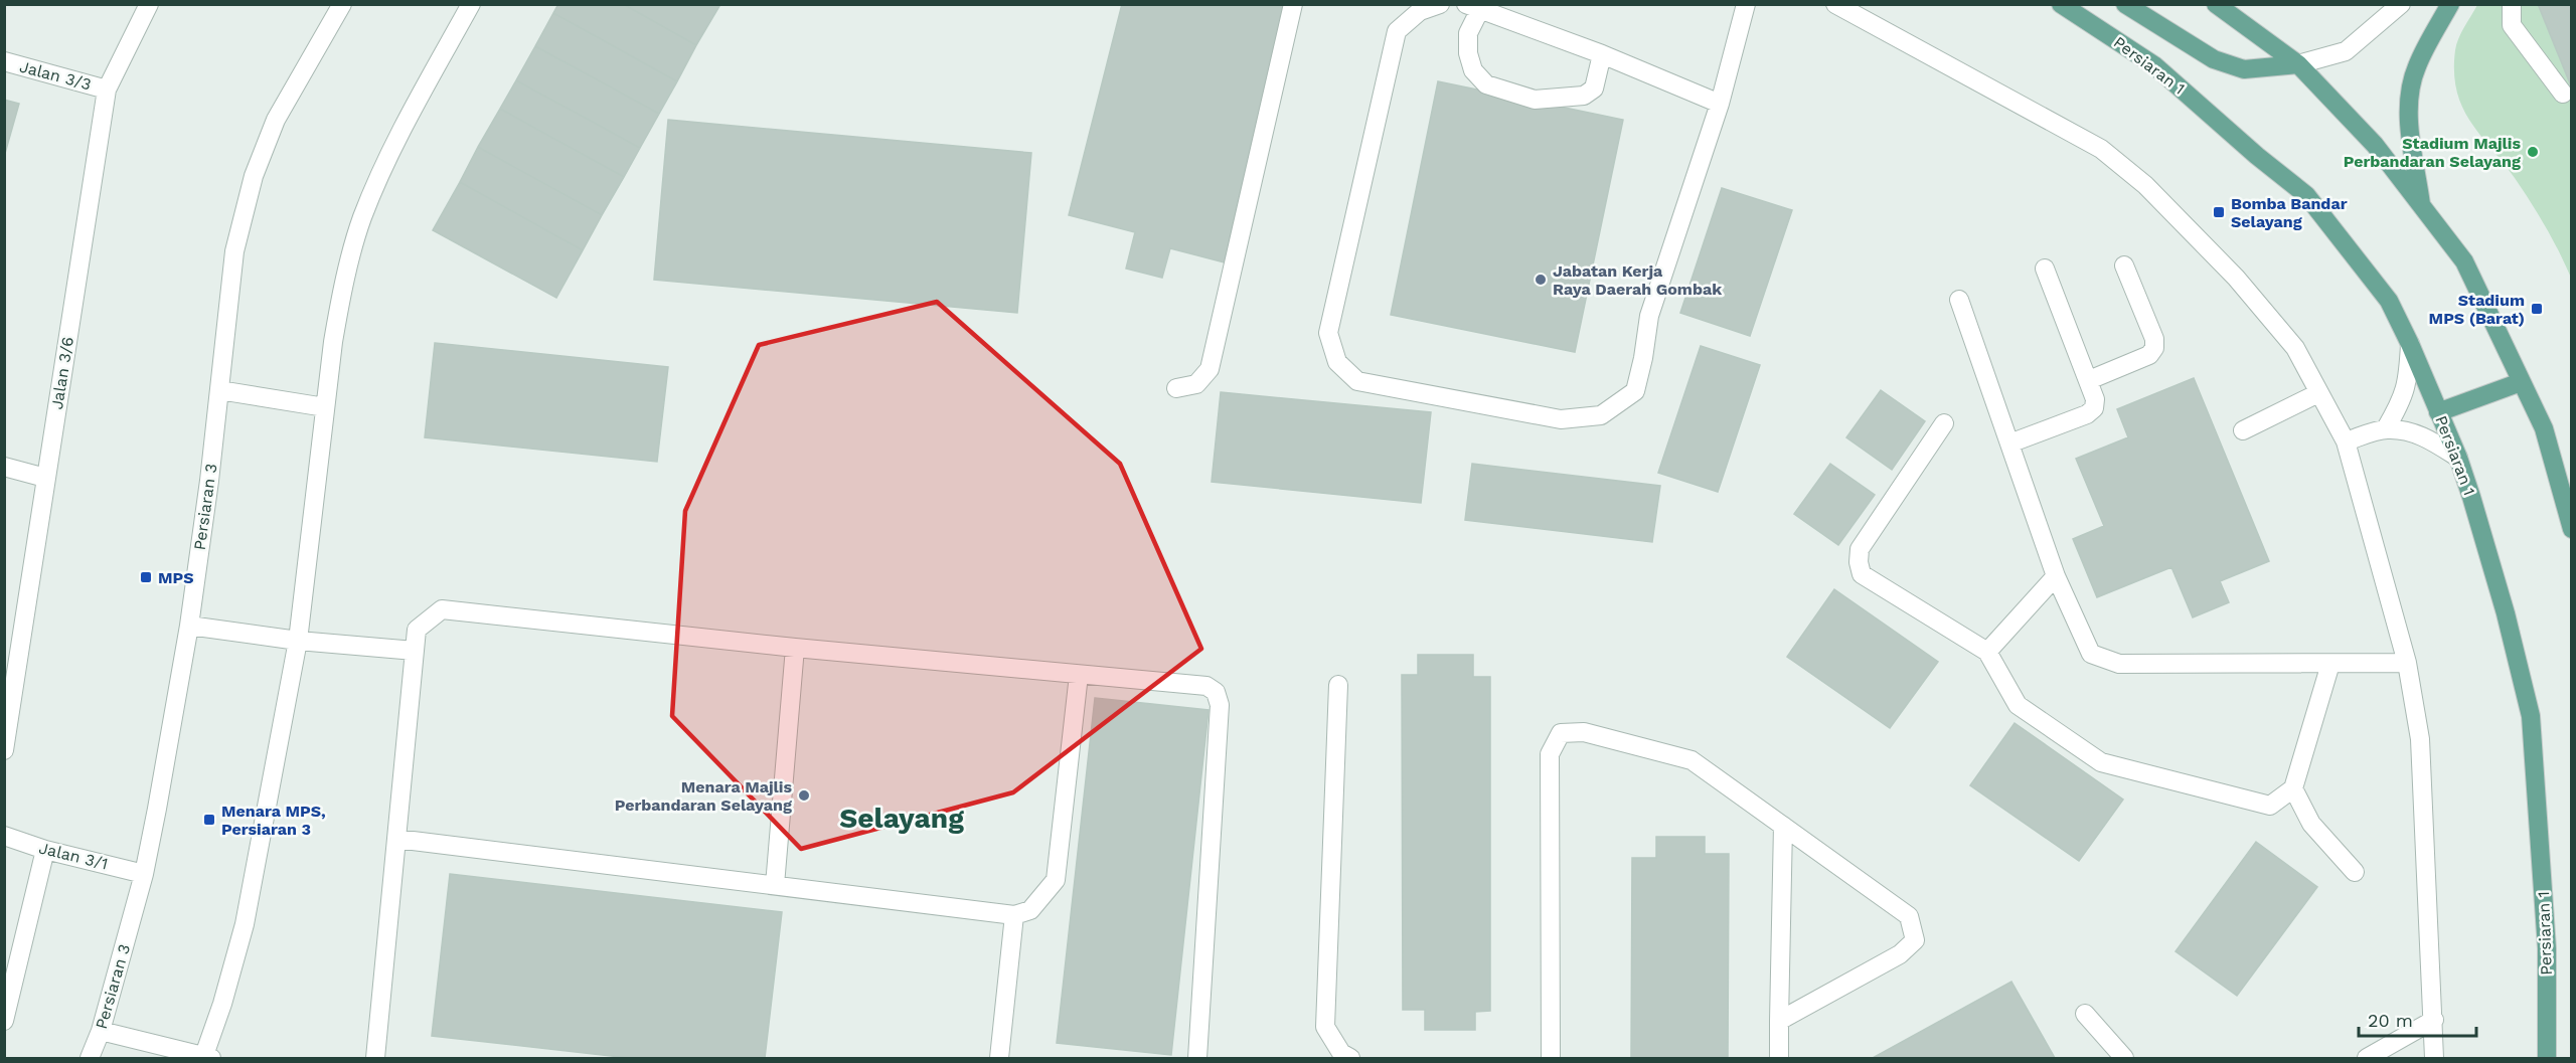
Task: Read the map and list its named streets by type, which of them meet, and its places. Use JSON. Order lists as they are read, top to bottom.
{
  "streets": {
    "main road": ["Persiaran 1"],
    "street": [
      "Jalan 3/3",
      "Jalan 3/6",
      "Persiaran 3",
      "Jalan 3/1"
    ]
  },
  "crossings": [
    ["Jalan 3/3", "Jalan 3/6"],
    ["Persiaran 3", "Jalan 3/1"]
  ],
  "districts": ["Selayang"],
  "places": {
    "other": ["Stadium Majlis Perbandaran Selayang", "Jabatan Kerja Raya Daerah Gombak", "Menara Majlis Perbandaran Selayang"],
    "transit": [
      "Bomba Bandar Selayang",
      "Stadium MPS (Barat)",
      "MPS",
      "Menara MPS, Persiaran 3"
    ]
  },
  "scale_bar": "20 m"
}
